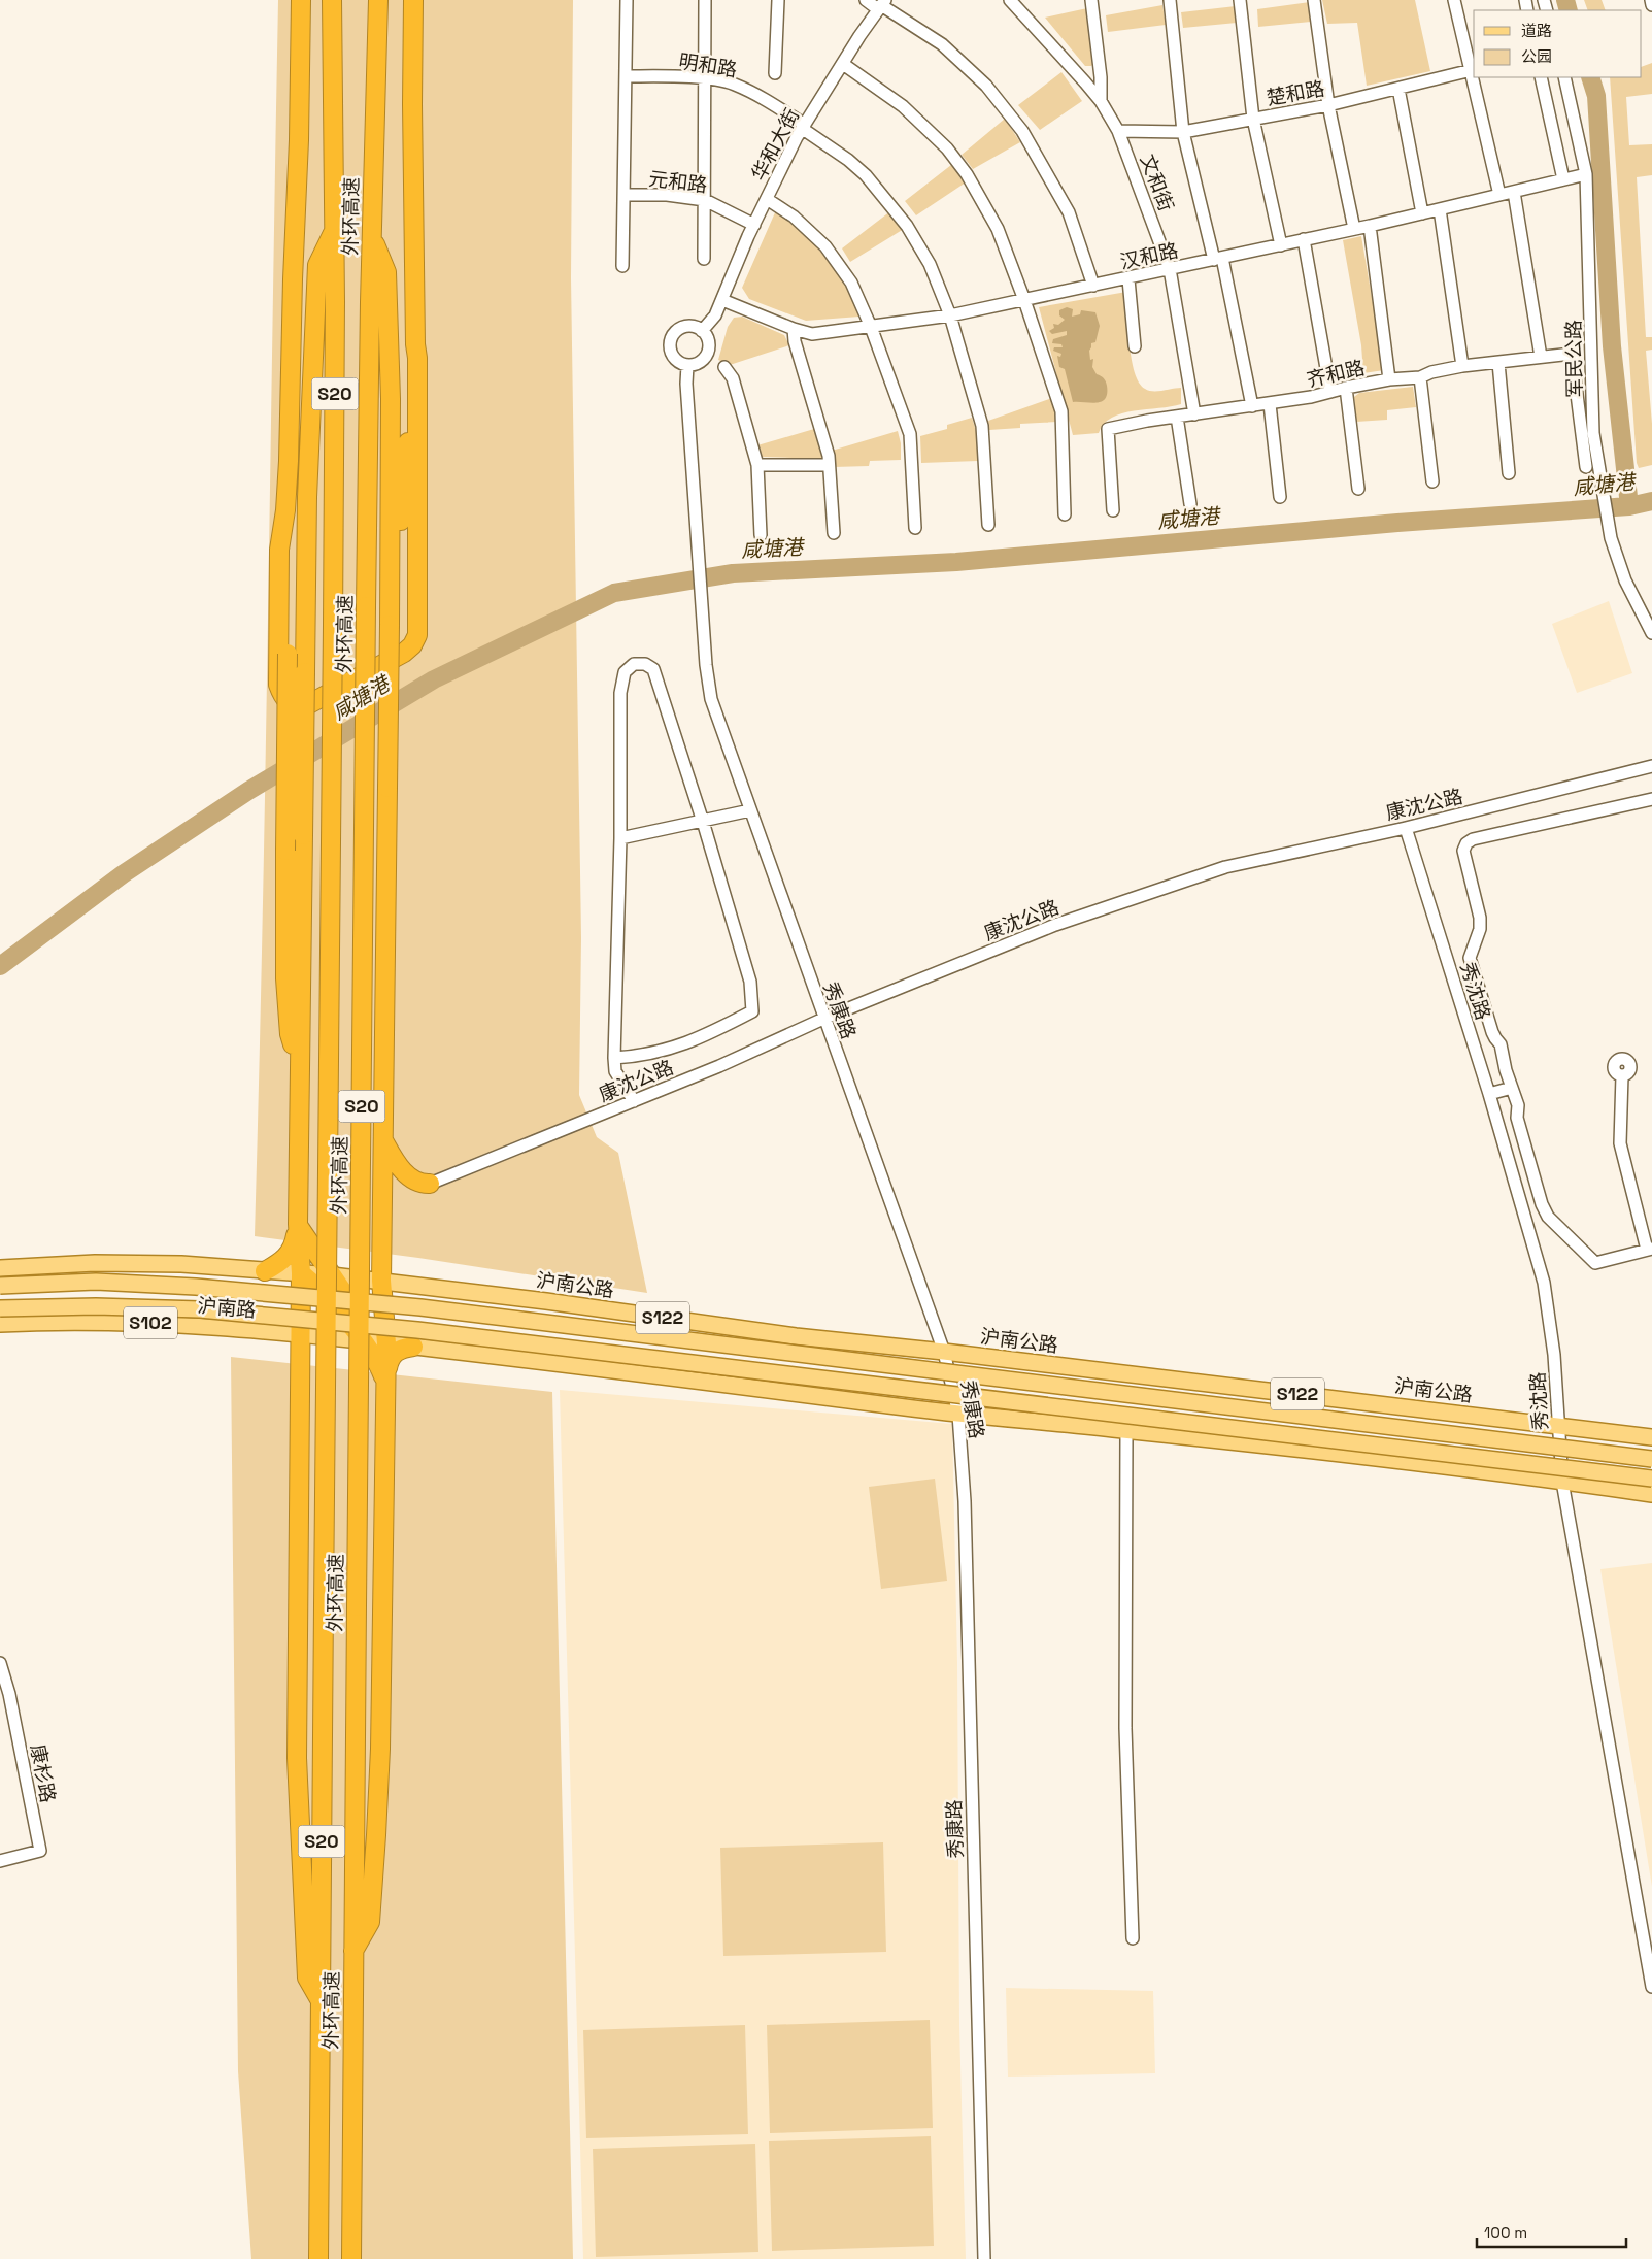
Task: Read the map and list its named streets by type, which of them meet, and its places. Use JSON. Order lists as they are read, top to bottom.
{
  "streets": {
    "highway": ["外环高速", "S20"],
    "main road": [
      "沪南公路",
      "沪南路",
      "S122",
      "S102"
    ],
    "street": [
      "明和路",
      "楚和路",
      "华和大街",
      "元和路",
      "文和街",
      "汉和路",
      "军民公路",
      "齐和路",
      "康沈公路",
      "秀沈路",
      "秀康路",
      "康杉路"
    ]
  },
  "crossings": [
    ["明和路", "华和大街"],
    ["明和路", "汉和路"],
    ["楚和路", "文和街"],
    ["华和大街", "元和路"],
    ["华和大街", "汉和路"],
    ["华和大街", "秀康路"],
    ["文和街", "汉和路"],
    ["文和街", "齐和路"],
    ["汉和路", "军民公路"],
    ["康沈公路", "秀沈路"],
    ["康沈公路", "秀康路"],
    ["秀沈路", "沪南公路"],
    ["秀康路", "沪南公路"],
    ["沪南公路", "沪南路"]
  ],
  "water": ["咸塘港"],
  "legend": ["道路", "公园"],
  "scale_bar": "100 m"
}
